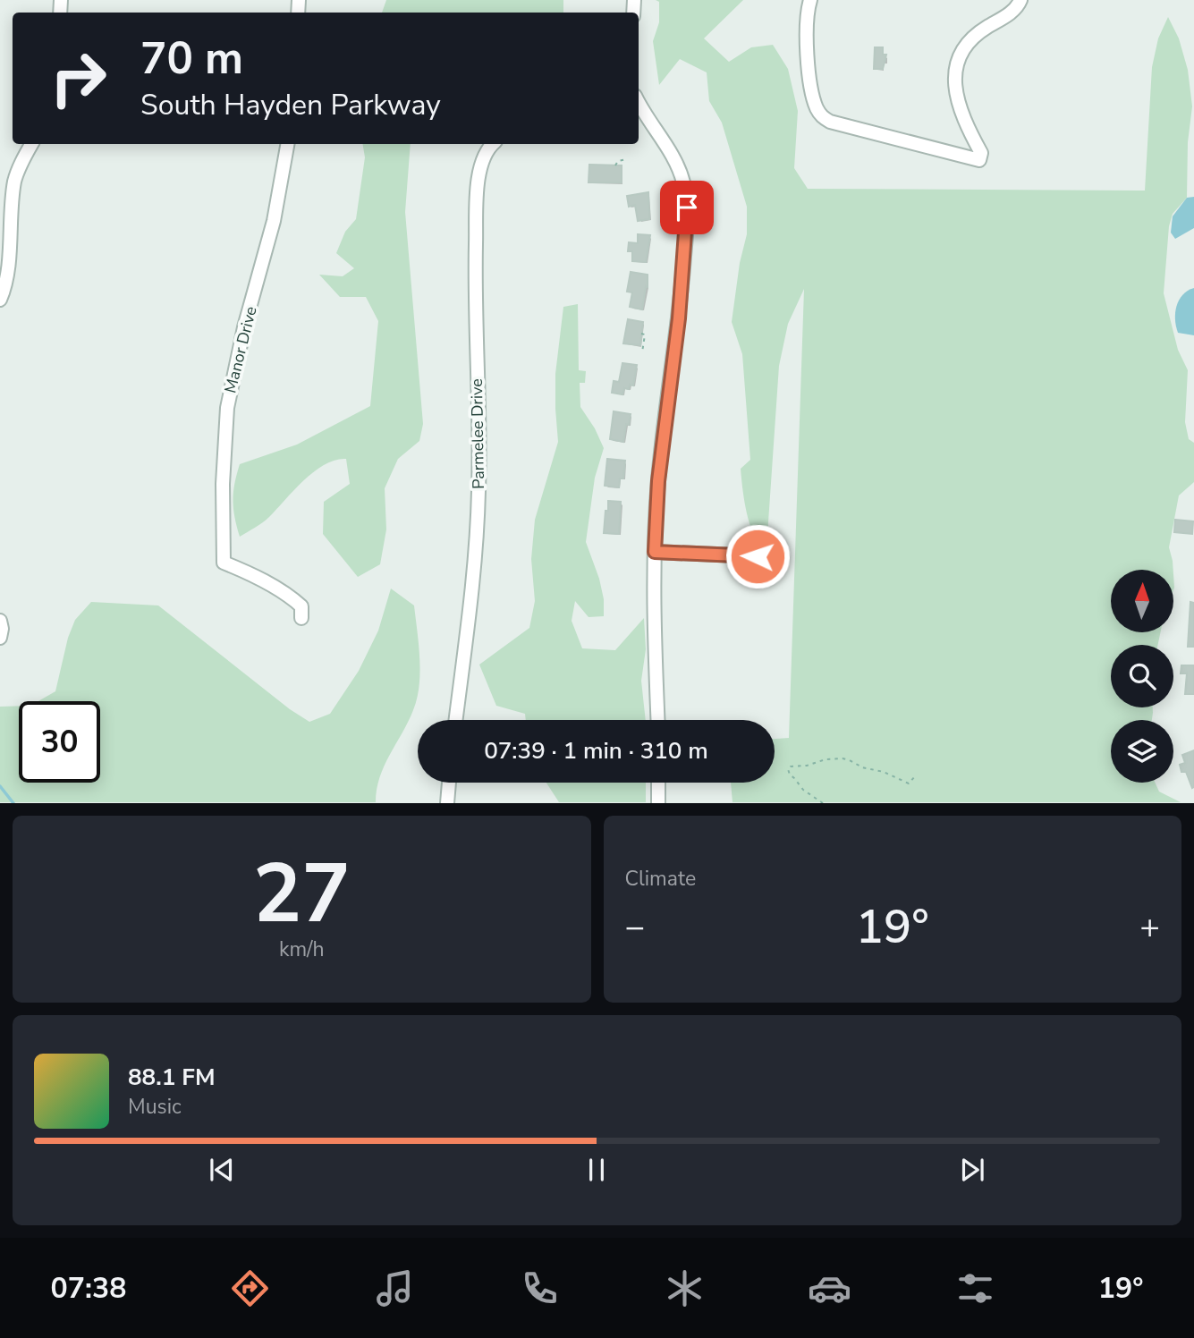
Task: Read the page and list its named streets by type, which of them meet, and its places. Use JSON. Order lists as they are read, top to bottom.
{
  "streets": {
    "street": ["Manor Drive", "Parmelee Drive"]
  },
  "north": "top",
  "page": {
    "turn": ["70 m", "South Hayden Parkway"],
    "limit": "30",
    "trip": "07:39 · 1 min · 310 m",
    "tile": [
      ["27", "km/h"],
      "Climate"
    ],
    "heat": ["−", "19°", "+"],
    "song": ["88.1 FM", "Music"],
    "tabs": ["07:38", "19°"]
  }
}
